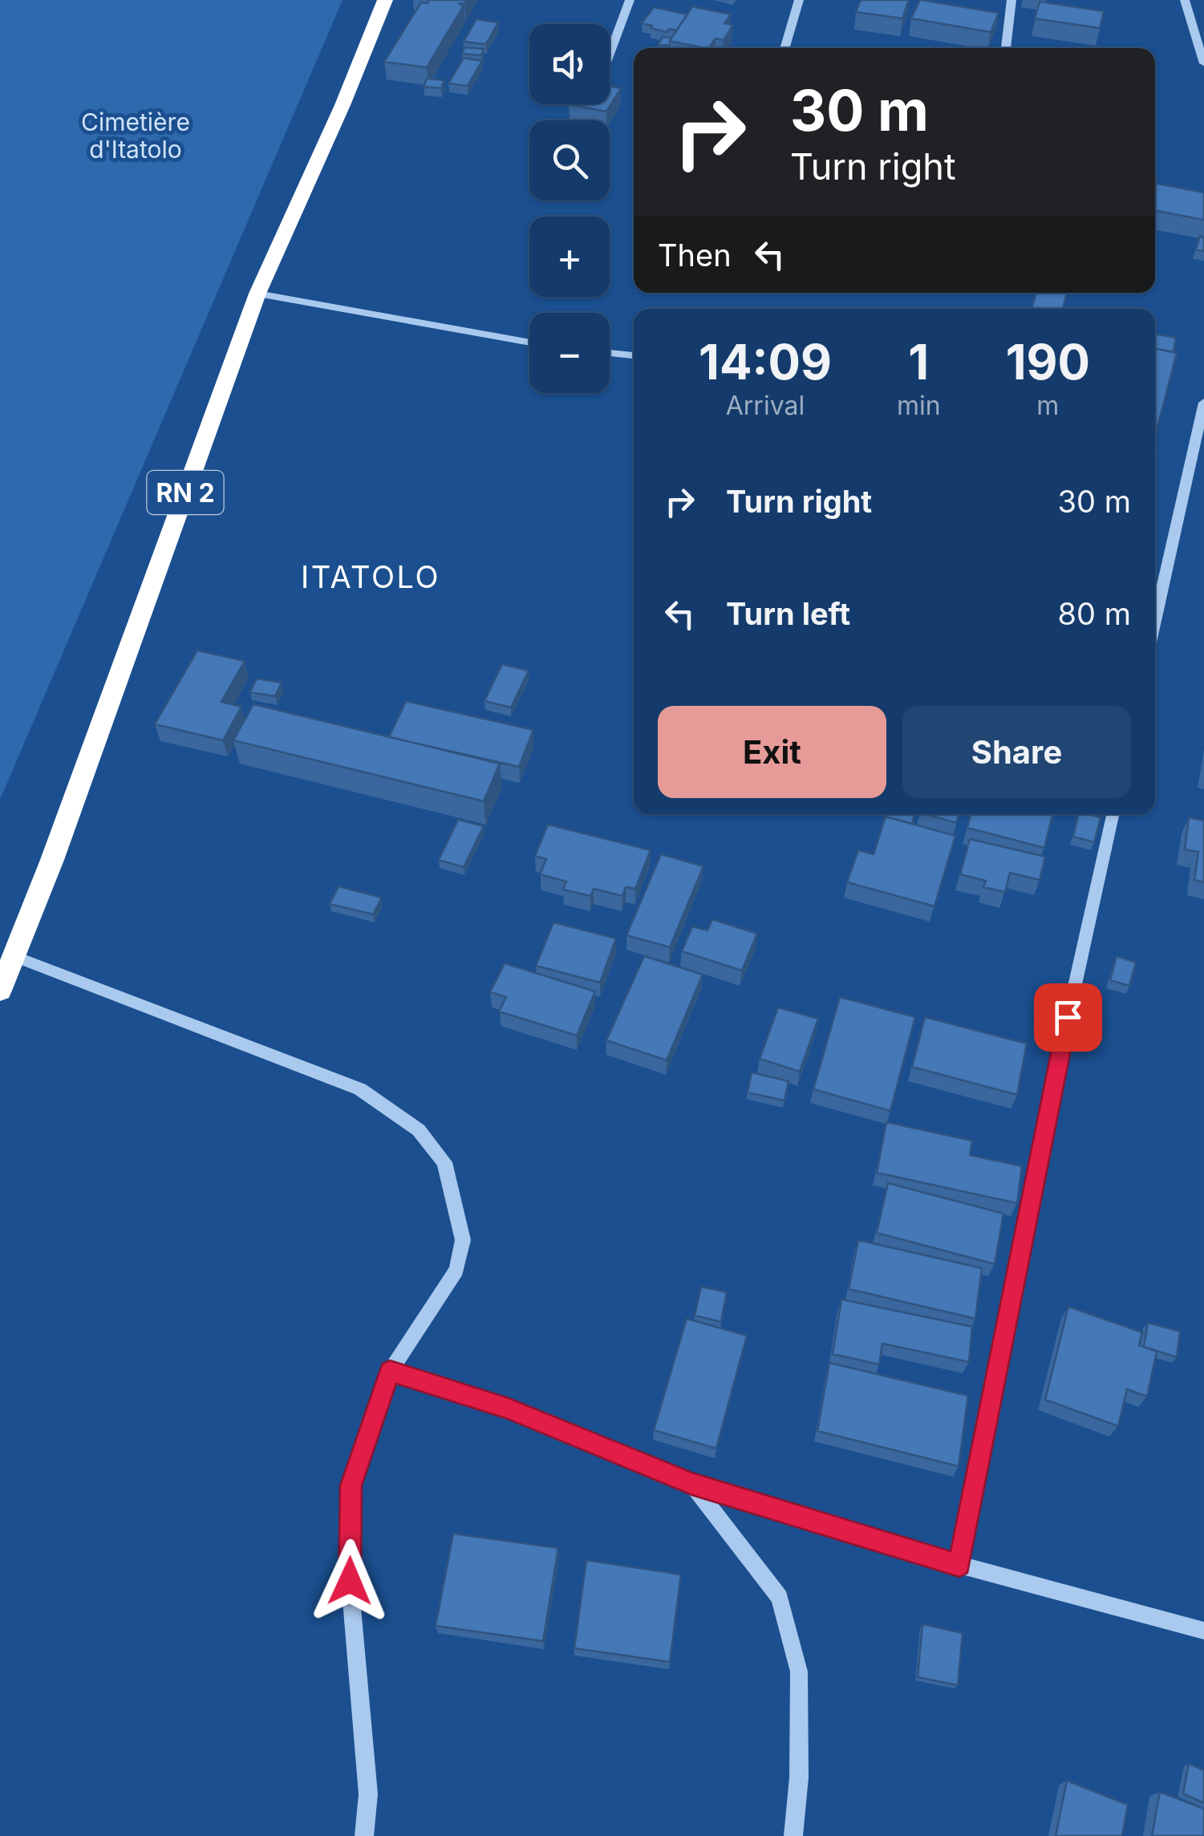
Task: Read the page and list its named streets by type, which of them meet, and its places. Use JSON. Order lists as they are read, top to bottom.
{
  "streets": {
    "highway": ["RN 2"]
  },
  "districts": ["ITATOLO"],
  "parks": ["Cimetière d'Itatolo"],
  "page": {
    "map_buttons": ["+", "−"],
    "turn": ["30 m", "Turn right"],
    "then": "Then",
    "eta": [
      "14:09",
      "Arrival",
      "1",
      "min",
      "190",
      "m"
    ],
    "list": [
      {
        "name": "Turn right",
        "value": "30 m"
      },
      {
        "name": "Turn left",
        "value": "80 m"
      }
    ],
    "buttons": ["Exit", "Share"]
  }
}
